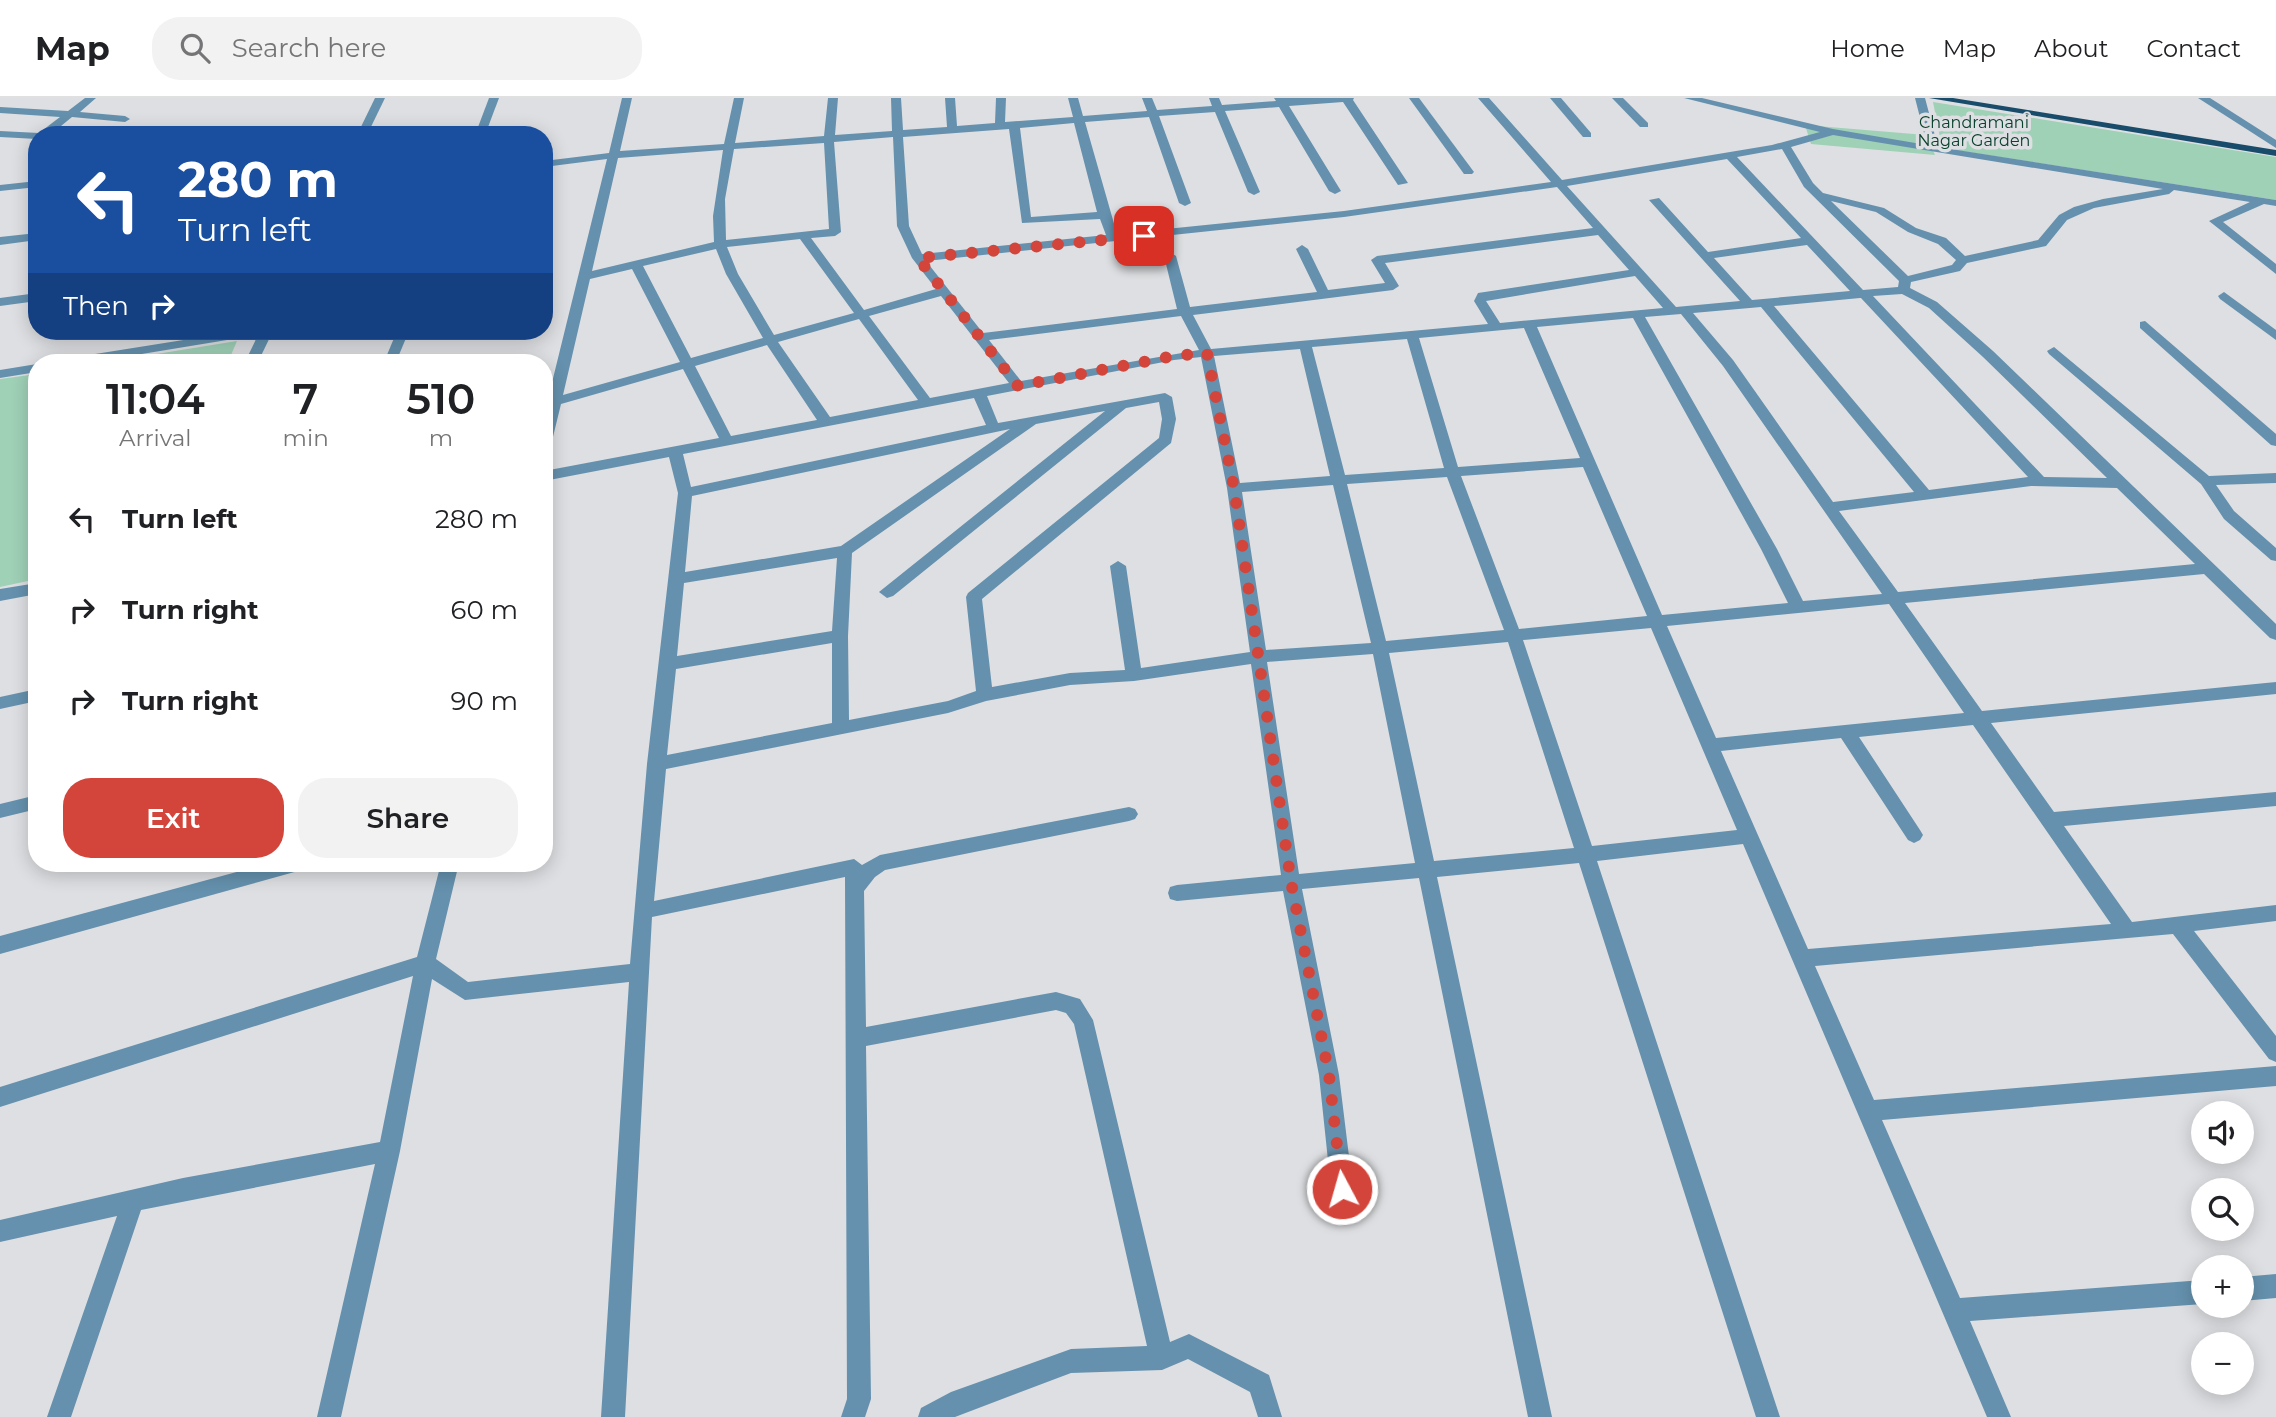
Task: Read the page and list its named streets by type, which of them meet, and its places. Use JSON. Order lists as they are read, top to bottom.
{
  "parks": ["Chandramani Nagar Garden"],
  "page": {
    "header": "Map",
    "search": "Search here",
    "nav": [
      "Home",
      "Map",
      "About",
      "Contact"
    ],
    "turn": ["280 m", "Turn left"],
    "then": "Then",
    "eta": [
      "11:04",
      "Arrival",
      "7",
      "min",
      "510",
      "m"
    ],
    "list": [
      {
        "name": "Turn left",
        "value": "280 m"
      },
      {
        "name": "Turn right",
        "value": "60 m"
      },
      {
        "name": "Turn right",
        "value": "90 m"
      }
    ],
    "buttons": ["Exit", "Share"],
    "map_buttons": ["+", "−"]
  }
}
